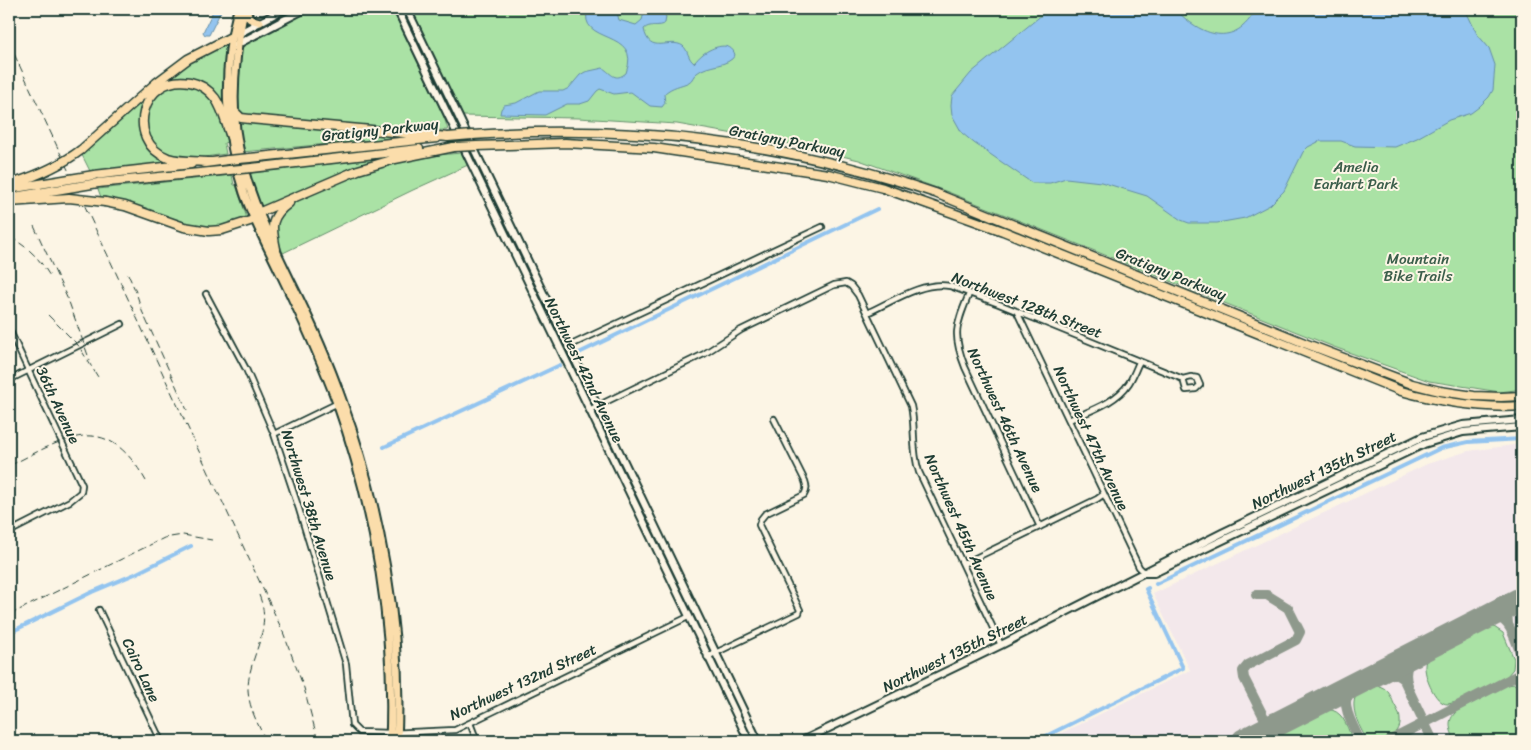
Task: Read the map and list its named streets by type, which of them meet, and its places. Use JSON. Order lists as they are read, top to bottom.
{
  "streets": {
    "highway": ["Gratigny Parkway"],
    "main road": ["Northwest 42nd Avenue", "Northwest 135th Street"],
    "street": [
      "Northwest 128th Street",
      "36th Avenue",
      "Northwest 46th Avenue",
      "Northwest 47th Avenue",
      "Northwest 38th Avenue",
      "Northwest 45th Avenue",
      "Cairo Lane",
      "Northwest 132nd Street"
    ]
  },
  "crossings": [
    ["Northwest 128th Street", "Northwest 46th Avenue"],
    ["Northwest 128th Street", "Northwest 47th Avenue"],
    ["Northwest 128th Street", "Northwest 45th Avenue"],
    ["Northwest 42nd Avenue", "Northwest 45th Avenue"],
    ["Northwest 42nd Avenue", "Northwest 132nd Street"],
    ["Northwest 47th Avenue", "Northwest 135th Street"],
    ["Northwest 135th Street", "Northwest 45th Avenue"],
    ["Northwest 38th Avenue", "Northwest 132nd Street"]
  ],
  "parks": ["Amelia Earhart Park", "Mountain Bike Trails"]
}
